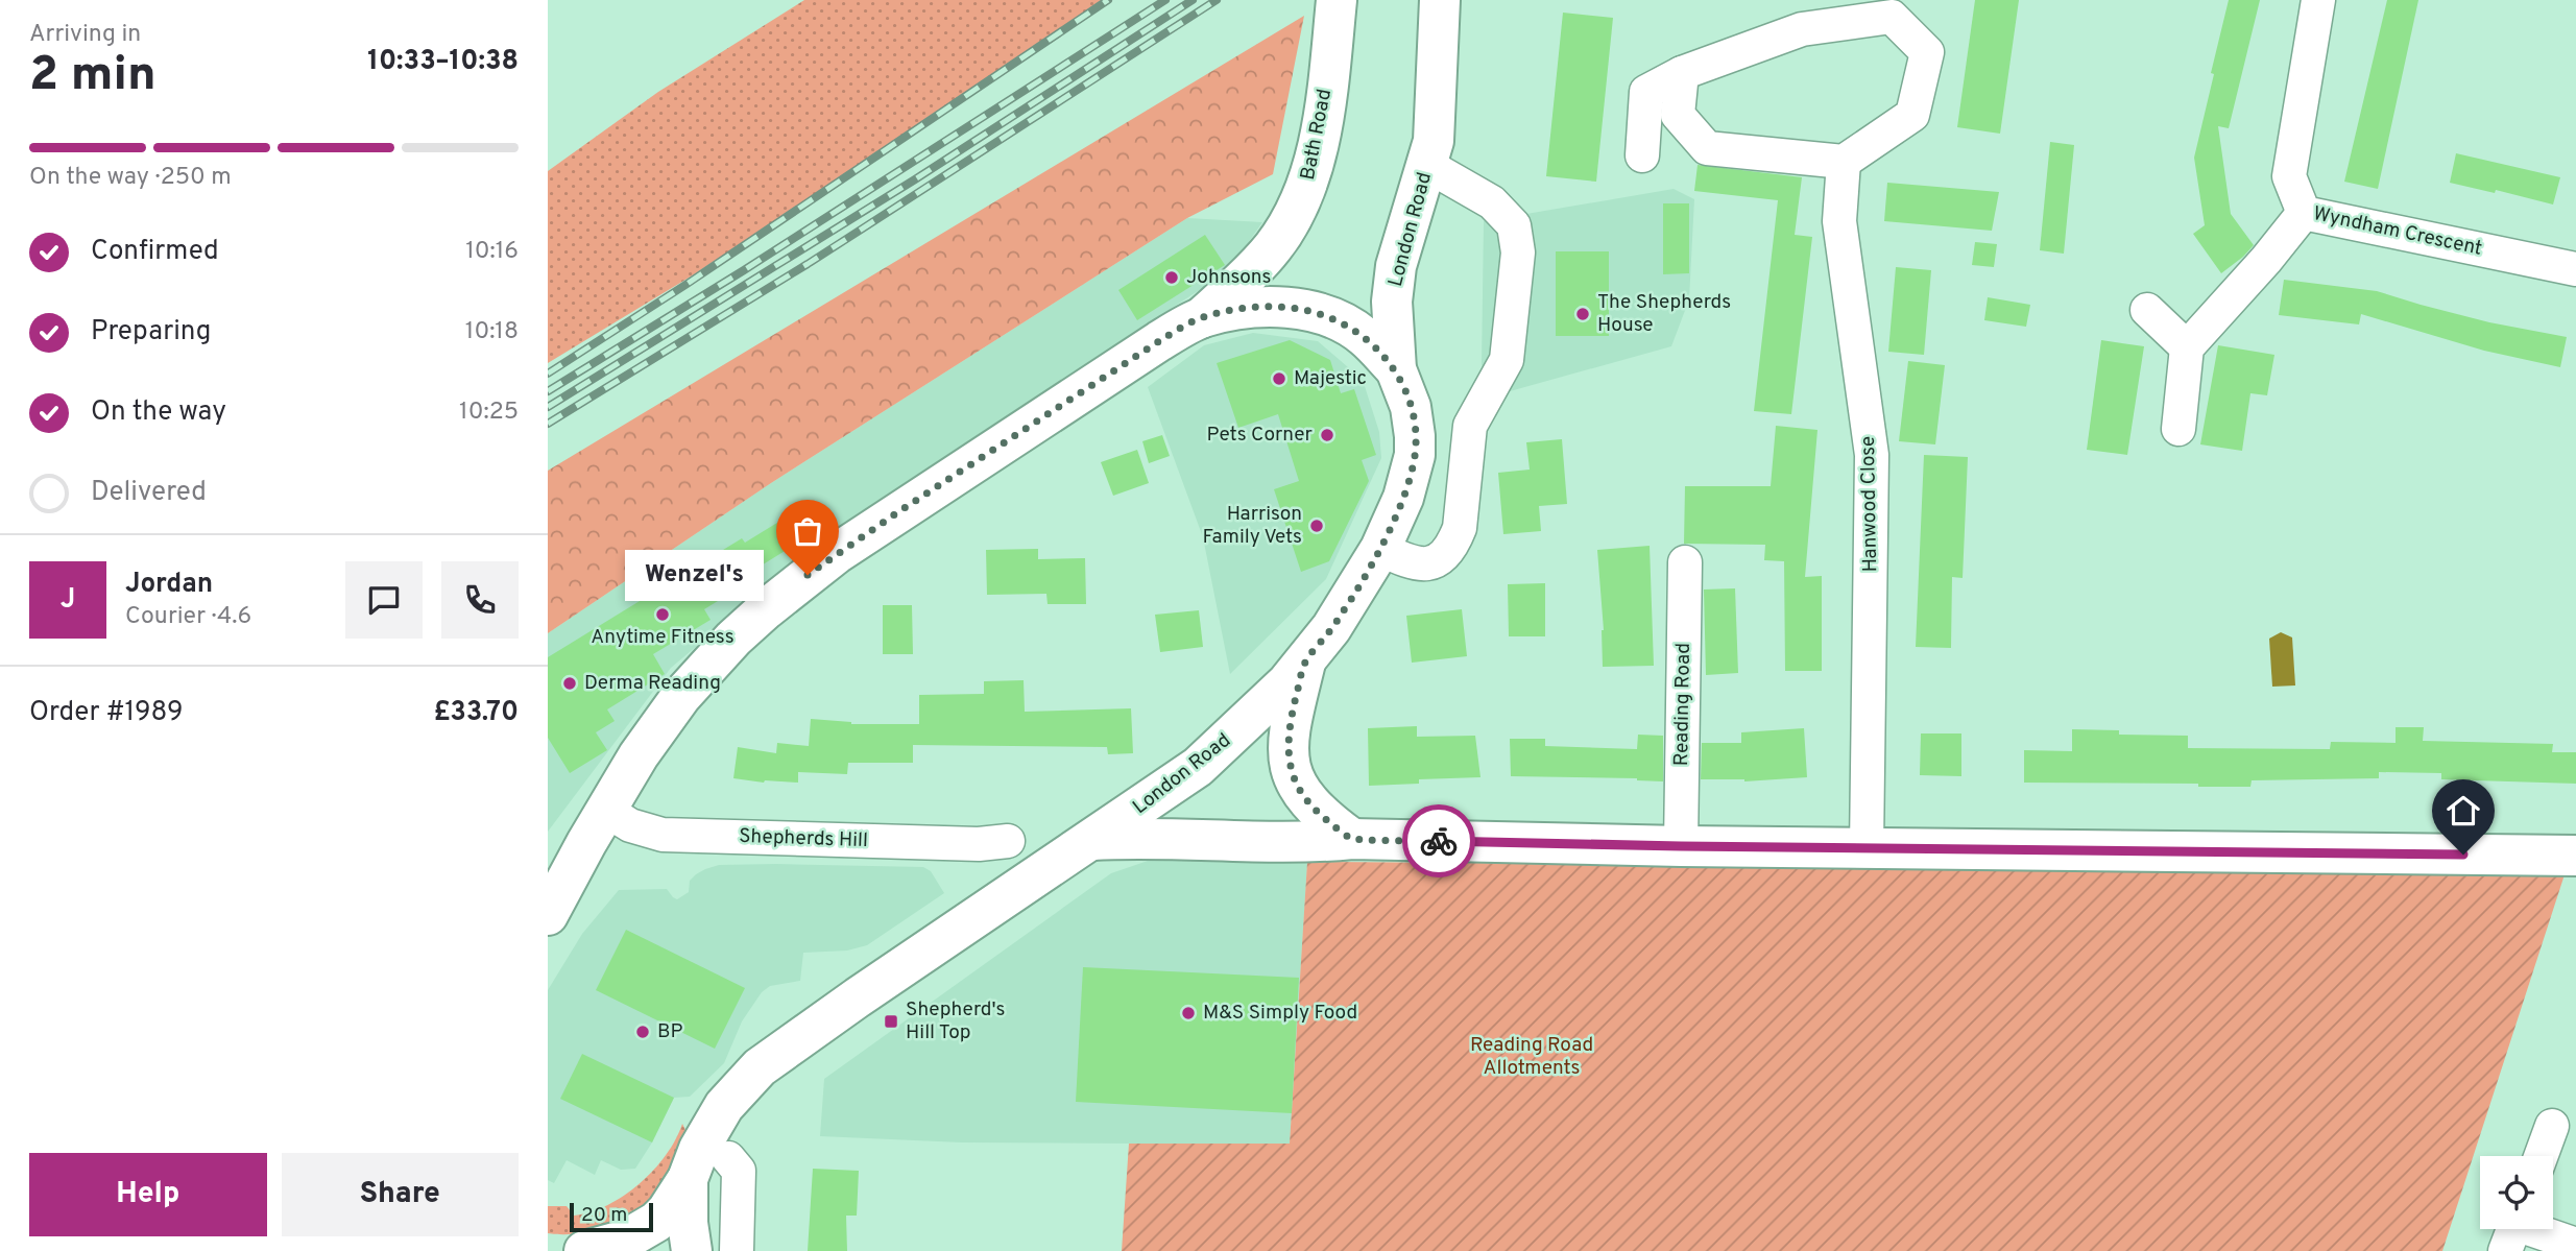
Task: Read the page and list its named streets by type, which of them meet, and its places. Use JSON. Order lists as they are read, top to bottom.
{
  "streets": {
    "main road": ["Bath Road", "London Road"],
    "street": [
      "Wyndham Crescent",
      "Hanwood Close",
      "Reading Road",
      "Shepherds Hill"
    ]
  },
  "parks": ["Reading Road Allotments"],
  "places": {
    "other": [
      "Johnsons",
      "The Shepherds House",
      "Majestic",
      "Pets Corner",
      "Harrison Family Vets",
      "Wenzel's",
      "Anytime Fitness",
      "Derma Reading",
      "M&S Simply Food",
      "BP"
    ],
    "transit": ["Shepherd's Hill Top"]
  },
  "scale_bar": "20 m",
  "page": {
    "heading": ["2 min", "Arriving in", "10:33–10:38"],
    "panel": [
      "Jordan",
      "Courier · 4.6",
      "Order #1989",
      "£33.70"
    ],
    "bar": "On the way · 250 m",
    "list": [
      ["Confirmed", "10:16"],
      ["Preparing", "10:18"],
      ["On the way", "10:25"],
      "Delivered"
    ],
    "bubble": "Wenzel's",
    "round": "J",
    "buttons": ["Help", "Share"],
    "scale": "20 m"
  }
}
